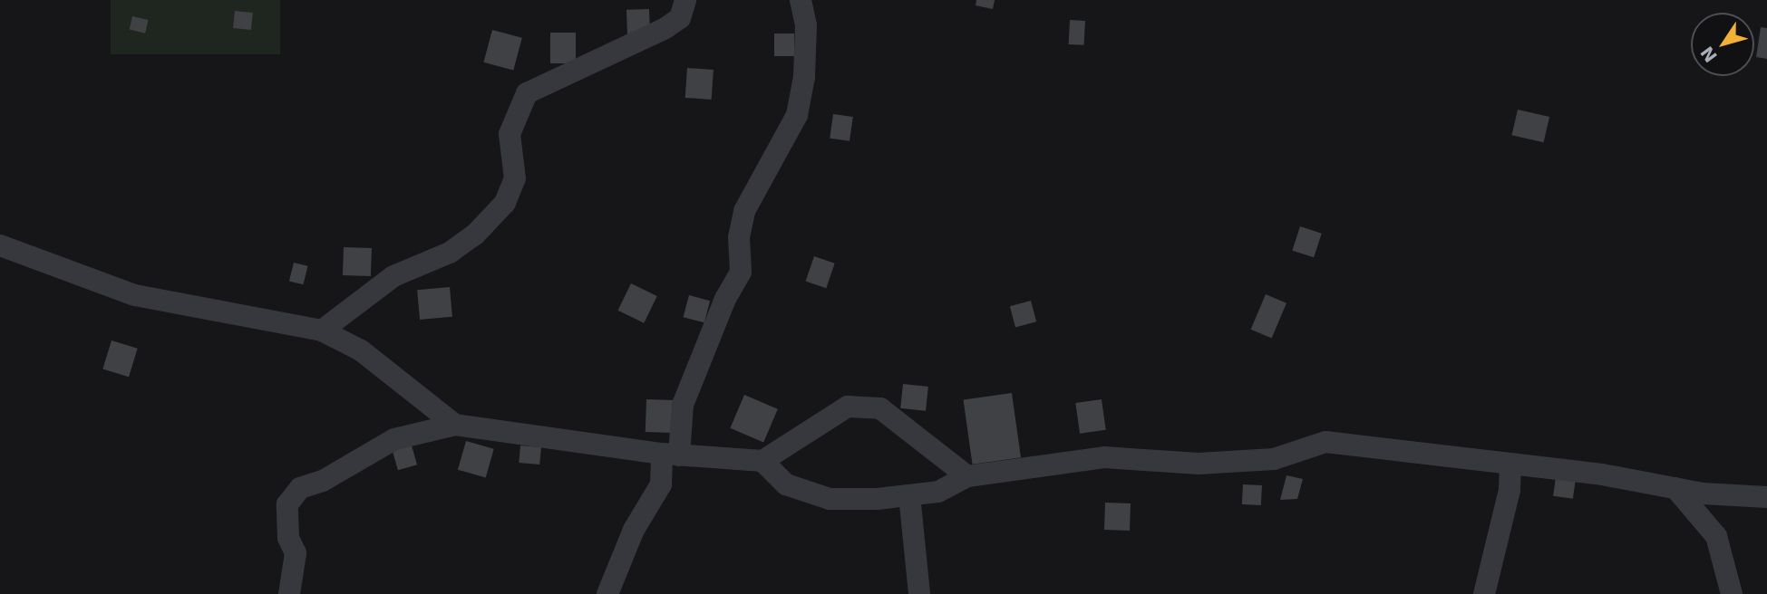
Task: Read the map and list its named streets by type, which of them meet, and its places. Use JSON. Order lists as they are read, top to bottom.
{
  "north": "bottom left"
}
